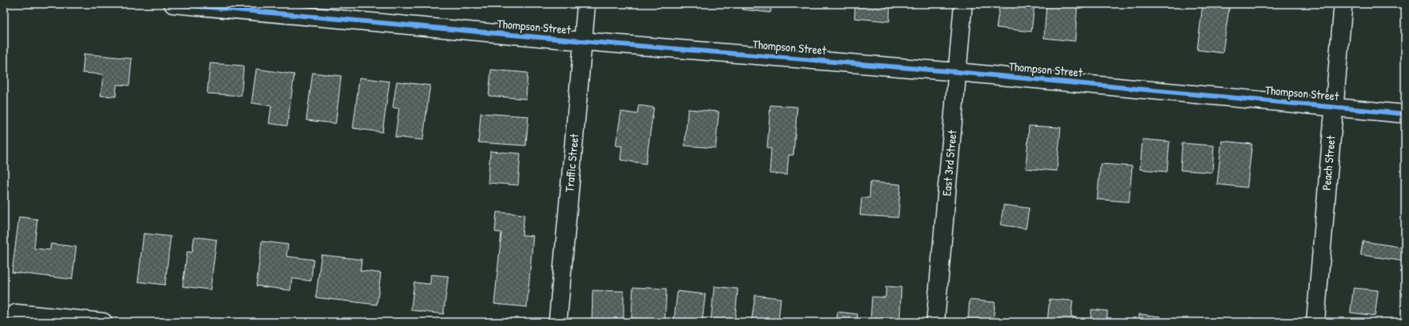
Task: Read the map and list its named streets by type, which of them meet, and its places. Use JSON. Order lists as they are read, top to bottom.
{
  "streets": {
    "street": [
      "Thompson Street",
      "Traffic Street",
      "East 3rd Street",
      "Peach Street"
    ]
  },
  "crossings": [
    ["Thompson Street", "Traffic Street"],
    ["Thompson Street", "East 3rd Street"],
    ["Thompson Street", "Peach Street"]
  ]
}
